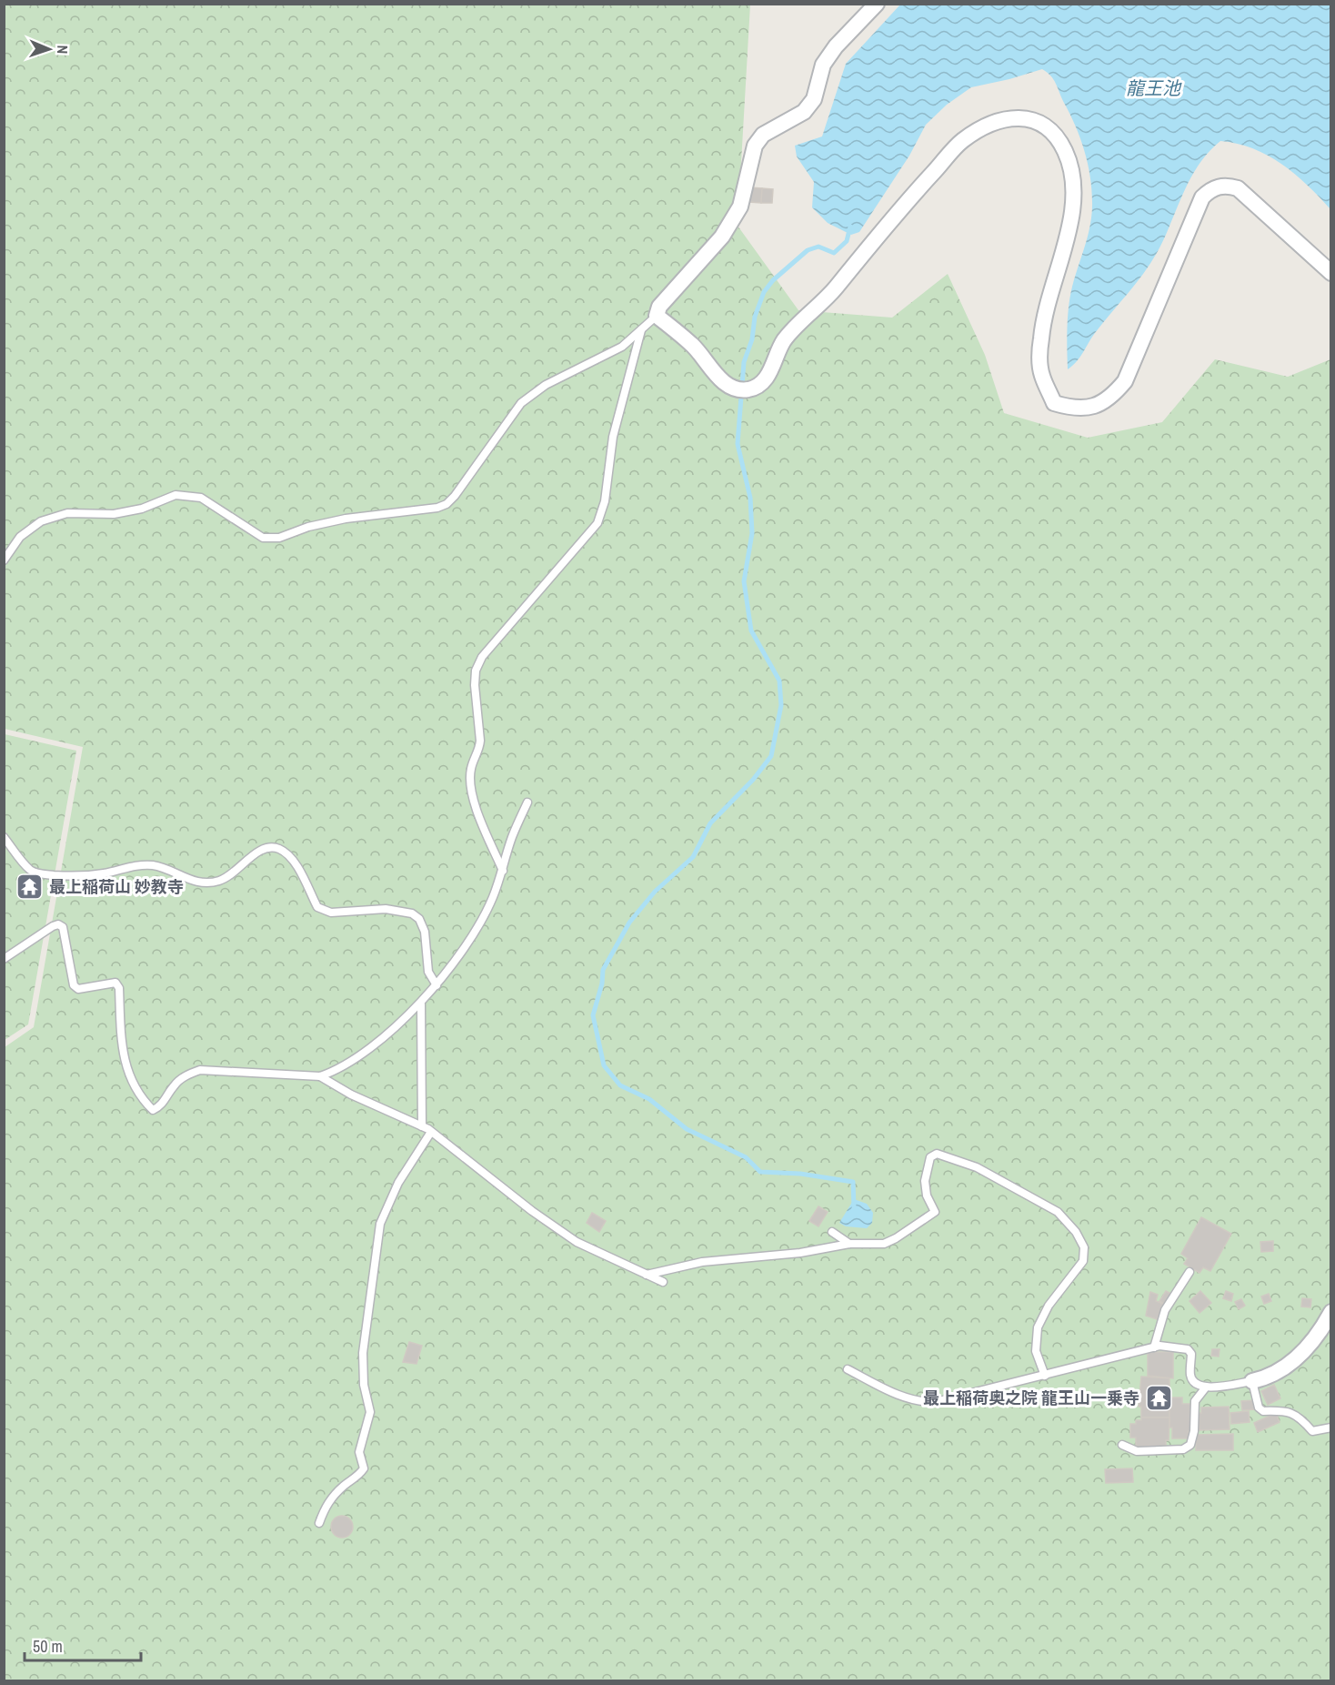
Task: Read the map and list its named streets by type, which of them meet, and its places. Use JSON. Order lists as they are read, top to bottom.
{
  "water": ["龍王池"],
  "places": {
    "temple": ["最上稲荷山 妙教寺", "最上稲荷奥之院 龍王山一乗寺"]
  },
  "scale_bar": "50 m",
  "north": "right"
}
